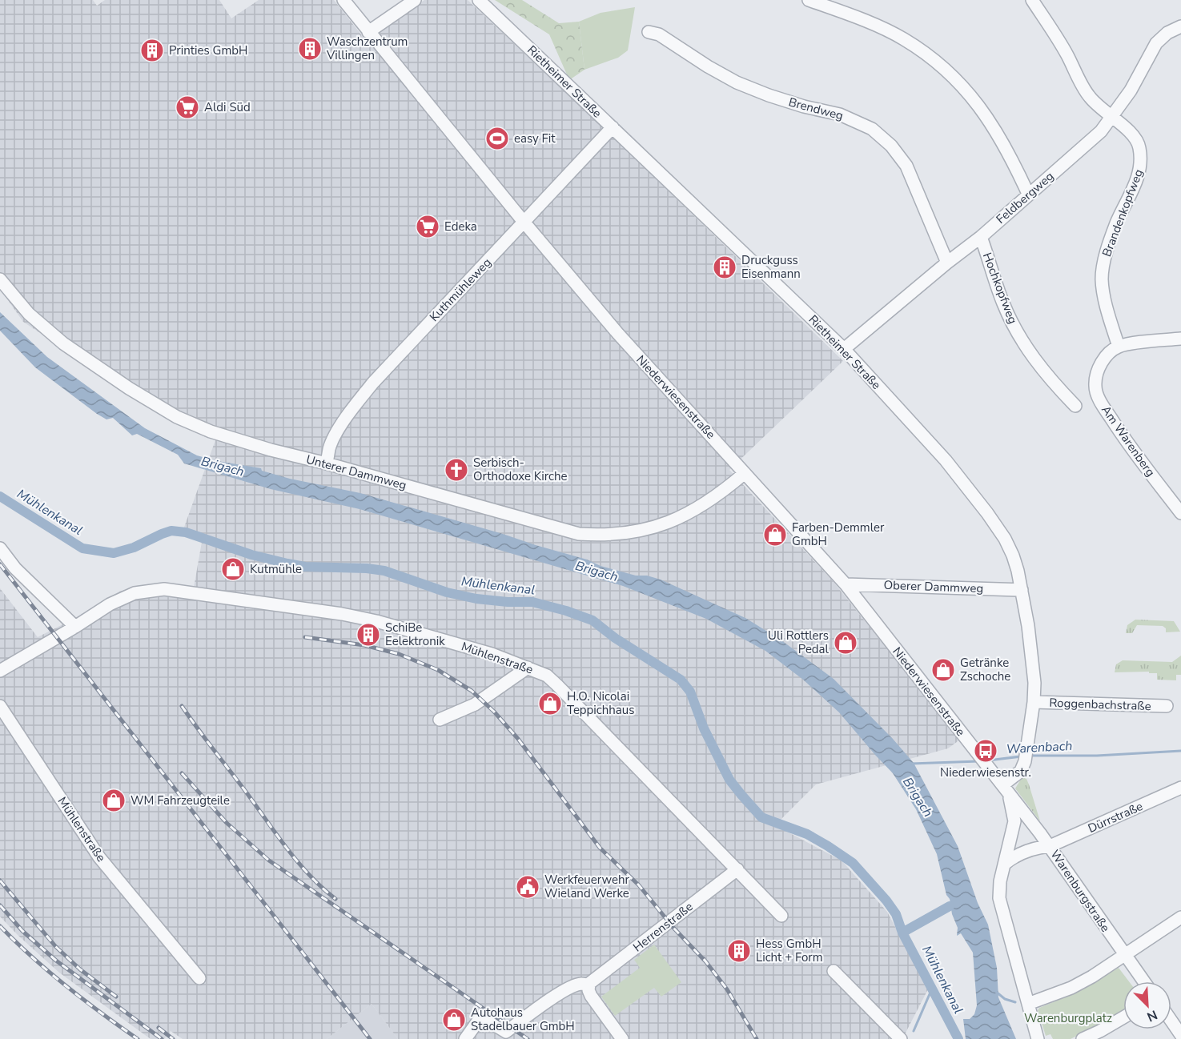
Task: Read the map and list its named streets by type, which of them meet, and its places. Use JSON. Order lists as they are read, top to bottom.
{
  "streets": {
    "street": [
      "Rietheimer Straße",
      "Brendweg",
      "Feldbergweg",
      "Brandenkopfweg",
      "Hochkopfweg",
      "Kuthmühleweg",
      "Niederwiesenstraße",
      "Am Warenberg",
      "Unterer Dammweg",
      "Oberer Dammweg",
      "Mühlenstraße",
      "Roggenbachstraße",
      "Dürrstraße",
      "Warenburgstraße",
      "Herrenstraße"
    ]
  },
  "crossings": [
    ["Rietheimer Straße", "Feldbergweg"],
    ["Rietheimer Straße", "Kuthmühleweg"],
    ["Rietheimer Straße", "Niederwiesenstraße"],
    ["Rietheimer Straße", "Oberer Dammweg"],
    ["Rietheimer Straße", "Roggenbachstraße"],
    ["Rietheimer Straße", "Warenburgstraße"],
    ["Brendweg", "Feldbergweg"],
    ["Feldbergweg", "Brandenkopfweg"],
    ["Feldbergweg", "Hochkopfweg"],
    ["Brandenkopfweg", "Am Warenberg"],
    ["Kuthmühleweg", "Niederwiesenstraße"],
    ["Kuthmühleweg", "Unterer Dammweg"],
    ["Niederwiesenstraße", "Unterer Dammweg"],
    ["Niederwiesenstraße", "Oberer Dammweg"],
    ["Niederwiesenstraße", "Warenburgstraße"],
    ["Mühlenstraße", "Herrenstraße"],
    ["Dürrstraße", "Warenburgstraße"]
  ],
  "water": ["Brigach", "Mühlenkanal", "Warenbach"],
  "parks": ["Warenburgplatz"],
  "places": {
    "building": [
      "Waschzentrum Villingen",
      "Printies GmbH",
      "Druckguss Eisenmann",
      "SchiBe Eelektronik",
      "Hess GmbH Licht + Form"
    ],
    "supermarket": ["Aldi Süd", "Edeka"],
    "sports": ["easy Fit"],
    "church": ["Serbisch- Orthodoxe Kirche"],
    "shop": [
      "Farben-Demmler GmbH",
      "Kutmühle",
      "Uli Rottlers Pedal",
      "Getränke Zschoche",
      "H.O. Nicolai Teppichhaus",
      "WM Fahrzeugteile",
      "Autohaus Stadelbauer GmbH"
    ],
    "bus stop": ["Niederwiesenstr."],
    "public building": ["Werkfeuerwehr Wieland Werke"]
  },
  "north": "bottom right"
}
